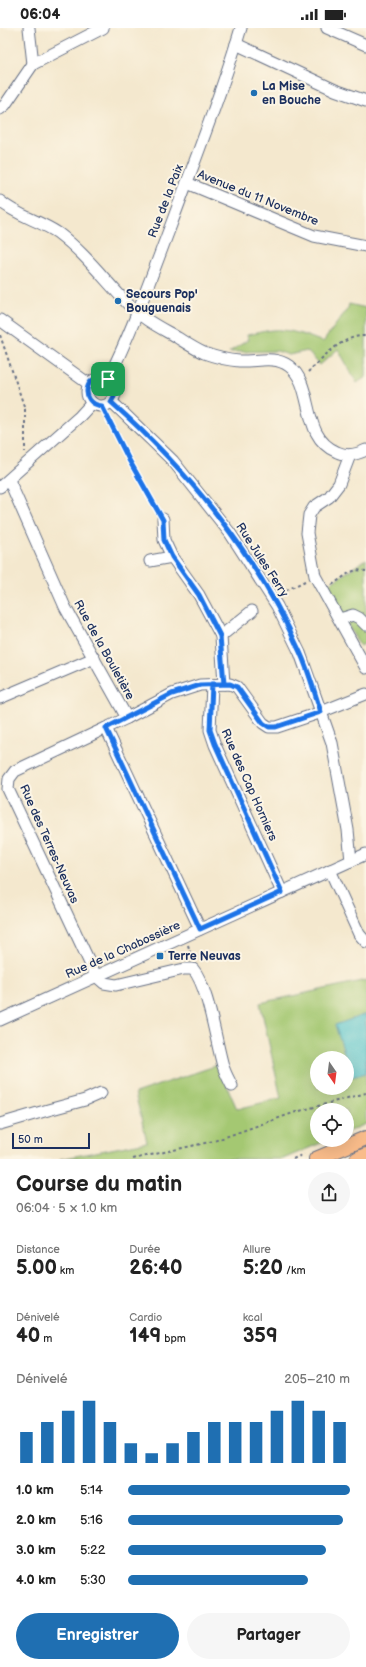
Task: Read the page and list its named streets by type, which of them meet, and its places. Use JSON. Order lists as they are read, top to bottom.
{
  "streets": {
    "street": [
      "Avenue du 11 Novembre",
      "Rue de la Paix",
      "Rue Jules Ferry",
      "Rue de la Bouletière",
      "Rue des Cap Horniers",
      "Rue des Terres-Neuvas",
      "Rue de la Chabossière"
    ]
  },
  "crossings": [
    ["Avenue du 11 Novembre", "Rue de la Paix"],
    ["Rue de la Paix", "Rue Jules Ferry"],
    ["Rue Jules Ferry", "Rue de la Chabossière"],
    ["Rue de la Bouletière", "Rue des Terres-Neuvas"],
    ["Rue des Cap Horniers", "Rue de la Chabossière"],
    ["Rue des Terres-Neuvas", "Rue de la Chabossière"]
  ],
  "places": {
    "other": ["La Mise en Bouche", "Secours Pop' Bouguenais"],
    "transit": ["Terre Neuvas"]
  },
  "scale_bar": "50 m",
  "north": "bottom",
  "page": {
    "status": "06:04",
    "scale": "50 m",
    "heading": ["Course du matin", "06:04 · 5 × 1.0 km"],
    "stats": [
      ["Distance", "5.00 km"],
      ["Durée", "26:40"],
      ["Allure", "5:20 /km"],
      ["Dénivelé", "40 m"],
      ["Cardio", "149 bpm"],
      ["kcal", "359"]
    ],
    "chart": ["Dénivelé", "205–210 m"],
    "list": [
      {
        "name": "1.0 km",
        "note": "5:14"
      },
      {
        "name": "2.0 km",
        "note": "5:16"
      },
      {
        "name": "3.0 km",
        "note": "5:22"
      },
      {
        "name": "4.0 km",
        "note": "5:30"
      }
    ],
    "buttons": ["Enregistrer", "Partager"]
  }
}
